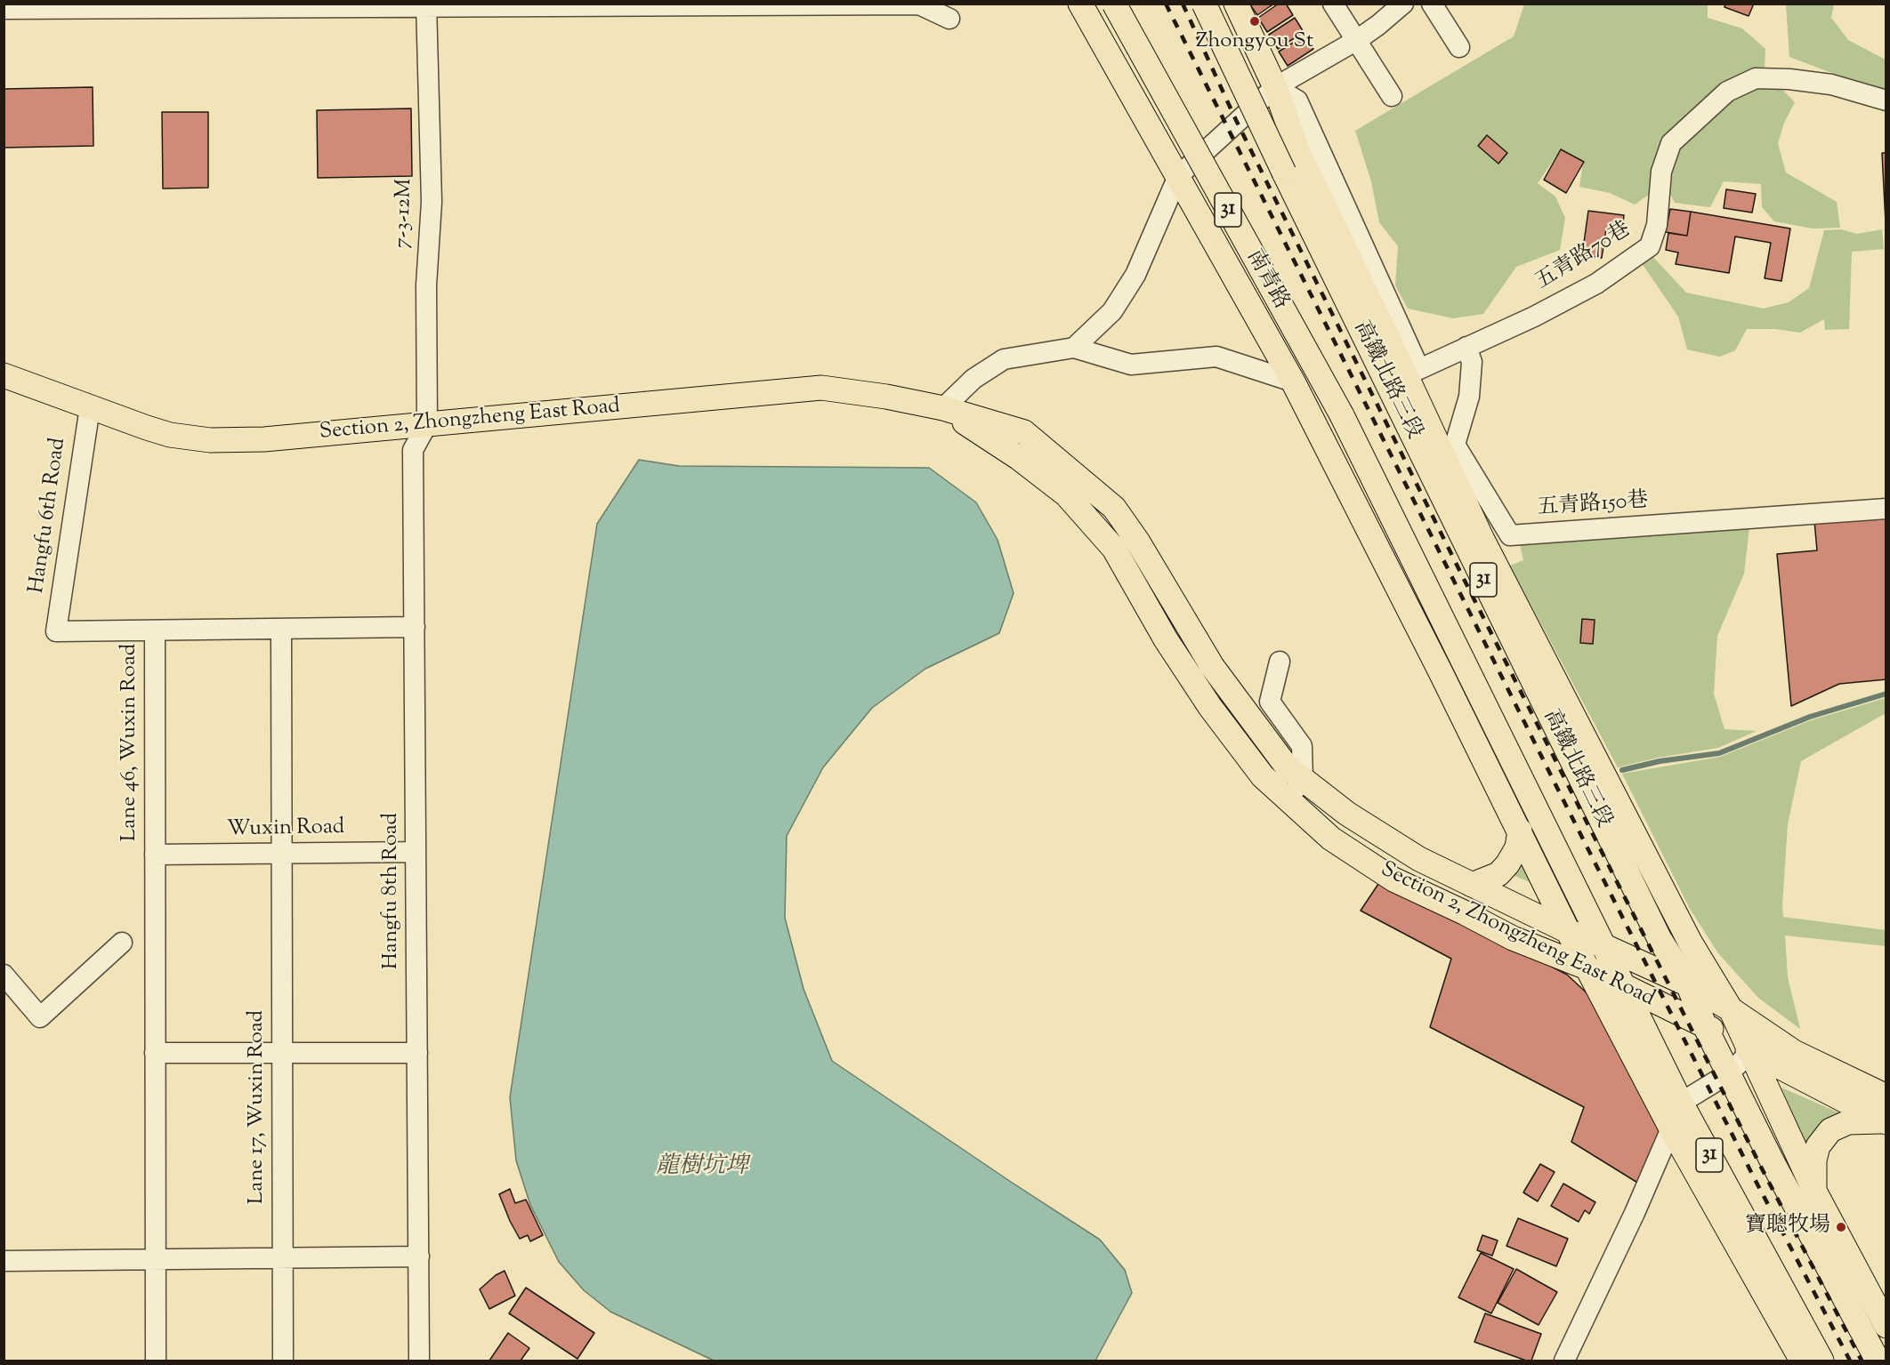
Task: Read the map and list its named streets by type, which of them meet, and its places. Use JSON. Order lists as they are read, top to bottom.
{
  "streets": {
    "main road": [
      "31",
      "南青路",
      "高鐵北路三段",
      "Section 2, Zhongzheng East Road"
    ],
    "street": [
      "7-3-12M",
      "五青路70巷",
      "五青路150巷",
      "Hangfu 6th Road",
      "Lane 46, Wuxin Road",
      "Wuxin Road",
      "Hangfu 8th Road",
      "Lane 17, Wuxin Road"
    ]
  },
  "crossings": [
    ["31", "南青路"],
    ["31", "Section 2, Zhongzheng East Road"],
    ["7-3-12M", "Section 2, Zhongzheng East Road"],
    ["7-3-12M", "Hangfu 8th Road"],
    ["五青路70巷", "高鐵北路三段"],
    ["五青路70巷", "五青路150巷"],
    ["南青路", "Section 2, Zhongzheng East Road"],
    ["高鐵北路三段", "Section 2, Zhongzheng East Road"],
    ["Section 2, Zhongzheng East Road", "Hangfu 6th Road"],
    ["Section 2, Zhongzheng East Road", "Hangfu 8th Road"],
    ["Hangfu 6th Road", "Lane 46, Wuxin Road"],
    ["Lane 46, Wuxin Road", "Wuxin Road"],
    ["Wuxin Road", "Hangfu 8th Road"],
    ["Wuxin Road", "Lane 17, Wuxin Road"]
  ],
  "water": ["龍樹坑埤"],
  "places": ["Zhongyou St", "寶聰牧場"]
}
